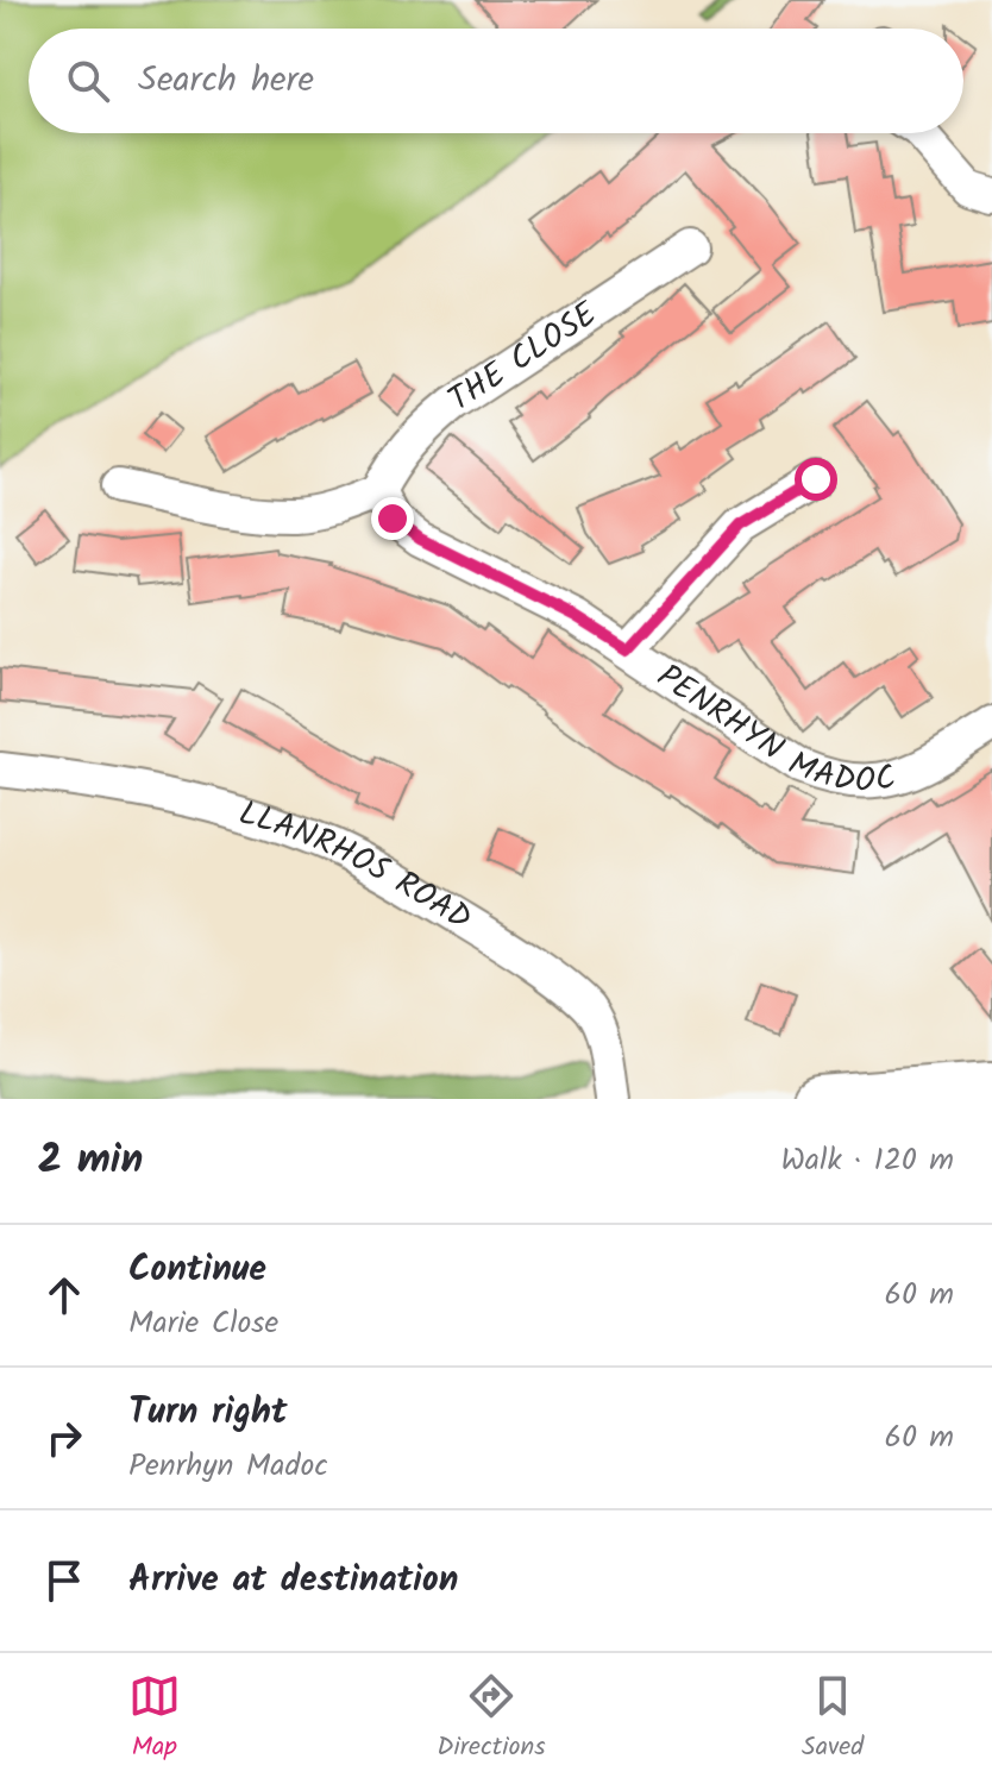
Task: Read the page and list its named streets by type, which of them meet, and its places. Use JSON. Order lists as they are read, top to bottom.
{
  "streets": {
    "street": ["THE CLOSE", "PENRHYN MADOC", "LLANRHOS ROAD"]
  },
  "crossings": [
    ["THE CLOSE", "PENRHYN MADOC"]
  ],
  "page": {
    "search": "Search here",
    "heading": ["2 min", "Walk · 120 m"],
    "list": [
      ["Continue", "Marie Close", "60 m"],
      ["Turn right", "Penrhyn Madoc", "60 m"],
      "Arrive at destination"
    ],
    "nav": ["Map", "Directions", "Saved"]
  }
}
